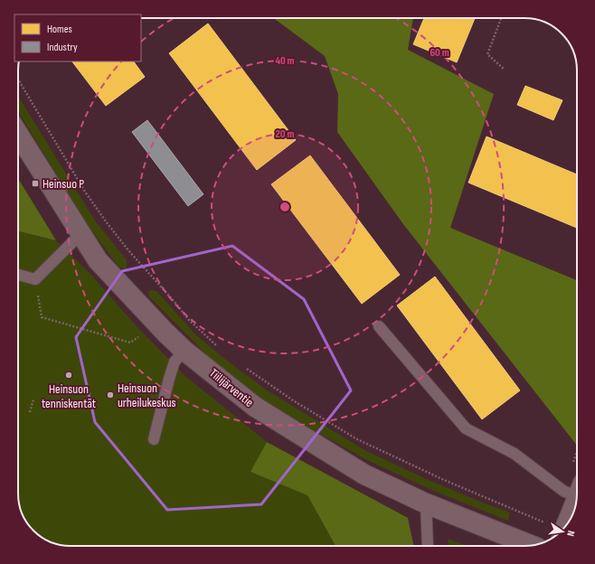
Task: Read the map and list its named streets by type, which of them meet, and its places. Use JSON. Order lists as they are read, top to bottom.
{
  "streets": {
    "street": ["Tiilijärventie"]
  },
  "places": {
    "transit": ["Heinsuo P"],
    "other": ["Heinsuon tenniskentät", "Heinsuon urheilukeskus"]
  },
  "legend": ["Homes", "Industry"],
  "north": "right",
  "rings": ["60 m", "40 m", "20 m"]
}
